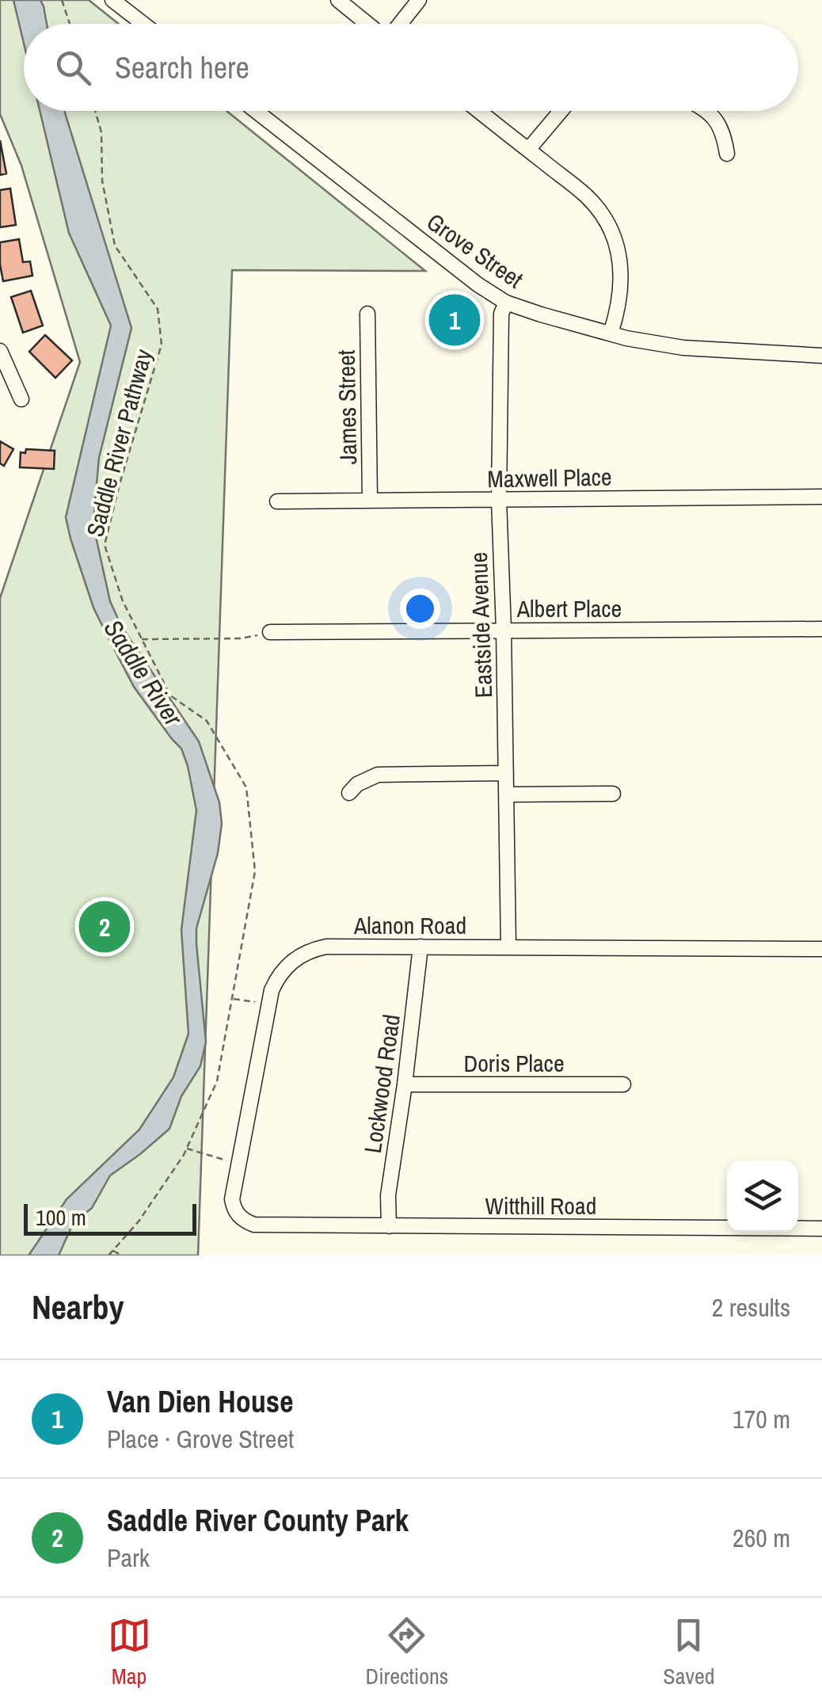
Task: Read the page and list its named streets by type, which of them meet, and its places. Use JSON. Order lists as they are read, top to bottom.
{
  "streets": {
    "street": [
      "Grove Street",
      "James Street",
      "Maxwell Place",
      "Albert Place",
      "Eastside Avenue",
      "Alanon Road",
      "Doris Place",
      "Lockwood Road",
      "Witthill Road"
    ],
    "path": ["Saddle River Pathway"]
  },
  "crossings": [
    ["Grove Street", "Eastside Avenue"],
    ["James Street", "Maxwell Place"],
    ["Maxwell Place", "Eastside Avenue"],
    ["Albert Place", "Eastside Avenue"],
    ["Eastside Avenue", "Alanon Road"],
    ["Alanon Road", "Lockwood Road"],
    ["Alanon Road", "Witthill Road"],
    ["Doris Place", "Lockwood Road"],
    ["Lockwood Road", "Witthill Road"]
  ],
  "water": ["Saddle River"],
  "scale_bar": "100 m",
  "page": {
    "search": "Search here",
    "pins": ["1", "2"],
    "scale": "100 m",
    "heading": ["Nearby", "2 results"],
    "list": [
      {
        "mark": "1",
        "name": "Van Dien House",
        "note": "Place · Grove Street",
        "value": "170 m"
      },
      {
        "mark": "2",
        "name": "Saddle River County Park",
        "note": "Park",
        "value": "260 m"
      }
    ],
    "nav": ["Map", "Directions", "Saved"]
  }
}
